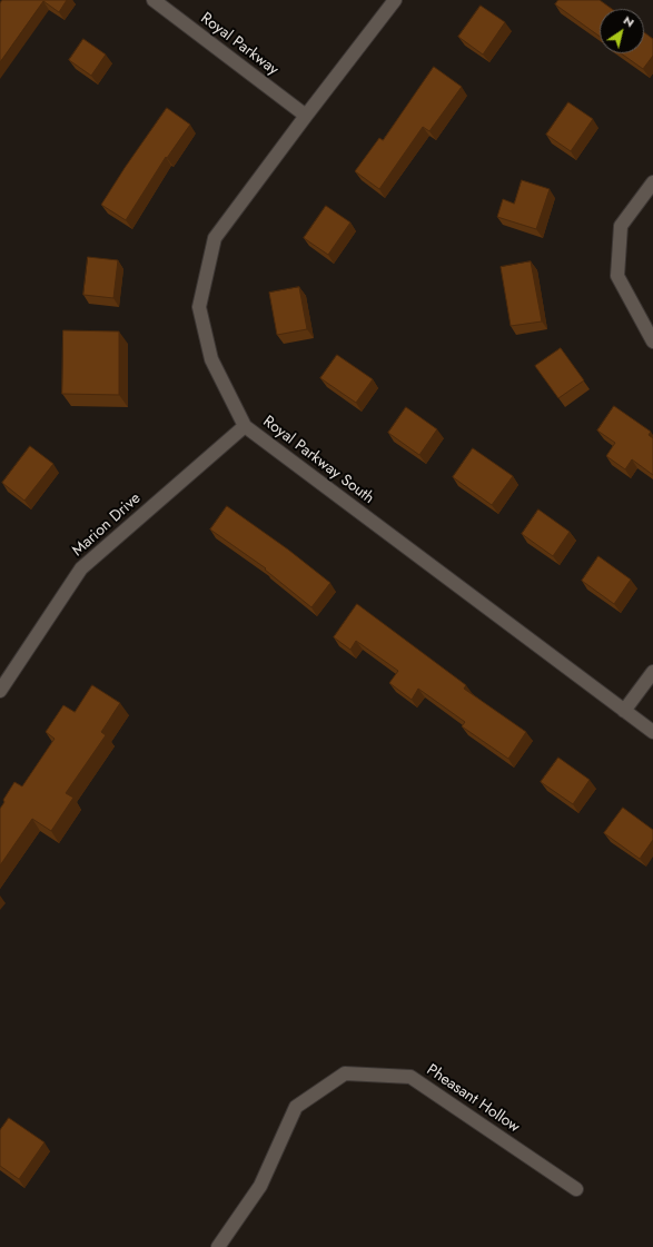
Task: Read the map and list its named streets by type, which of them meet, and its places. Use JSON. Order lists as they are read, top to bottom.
{
  "streets": {
    "street": [
      "Royal Parkway",
      "Royal Parkway South",
      "Marion Drive",
      "Pheasant Hollow"
    ]
  },
  "crossings": [
    ["Royal Parkway", "Royal Parkway South"],
    ["Royal Parkway South", "Marion Drive"]
  ],
  "north": "top right"
}
